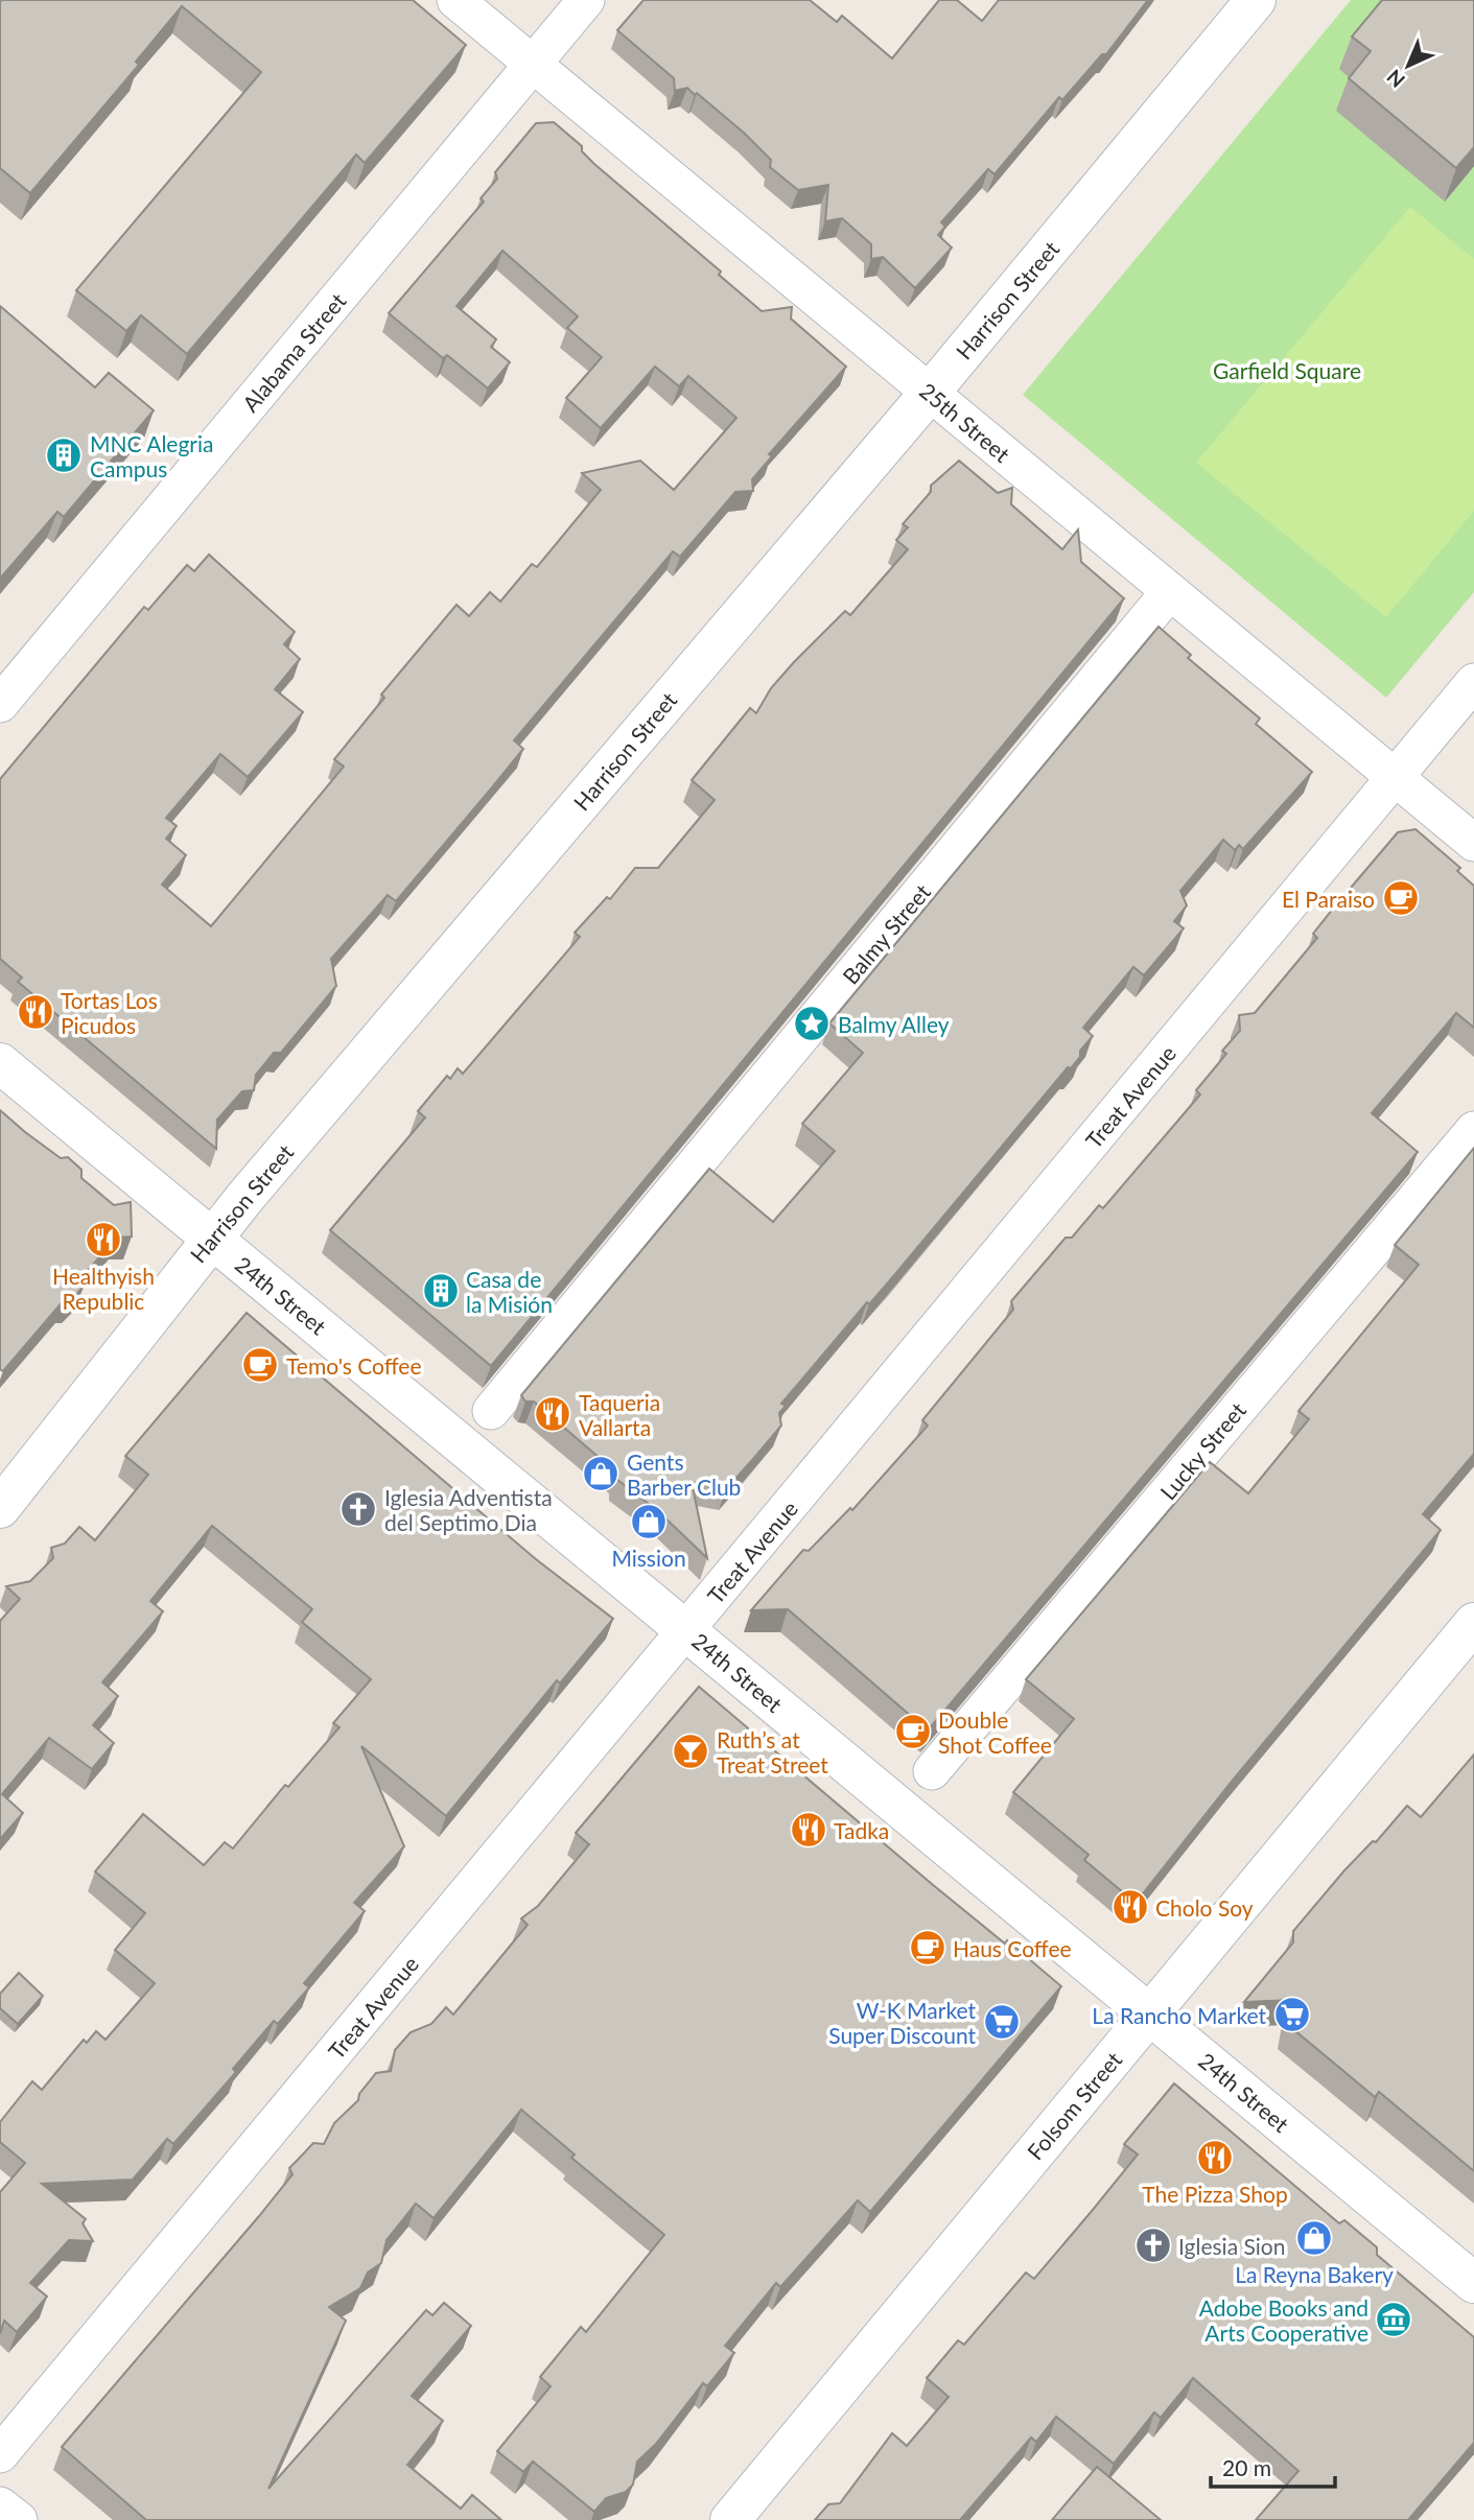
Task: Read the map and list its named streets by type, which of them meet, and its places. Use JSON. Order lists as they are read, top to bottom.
{
  "streets": {
    "street": [
      "Harrison Street",
      "Alabama Street",
      "25th Street",
      "Balmy Street",
      "Treat Avenue",
      "24th Street",
      "Lucky Street",
      "Folsom Street"
    ]
  },
  "crossings": [
    ["Harrison Street", "25th Street"],
    ["Harrison Street", "24th Street"],
    ["Alabama Street", "25th Street"],
    ["25th Street", "Balmy Street"],
    ["25th Street", "Treat Avenue"],
    ["Treat Avenue", "24th Street"],
    ["24th Street", "Folsom Street"]
  ],
  "parks": ["Garfield Square"],
  "places": {
    "building": ["MNC Alegria Campus", "Casa de la Misión"],
    "cafe": [
      "El Paraiso",
      "Temo's Coffee",
      "Double Shot Coffee",
      "Haus Coffee"
    ],
    "restaurant": [
      "Tortas Los Picudos",
      "Healthyish Republic",
      "Taqueria Vallarta",
      "Tadka",
      "Cholo Soy",
      "The Pizza Shop"
    ],
    "place": ["Balmy Alley"],
    "shop": ["Gents Barber Club", "Mission", "La Reyna Bakery"],
    "church": ["Iglesia Adventista del Septimo Dia", "Iglesia Sion"],
    "bar": ["Ruth’s at Treat Street"],
    "supermarket": ["La Rancho Market", "W-K Market Super Discount"],
    "museum": ["Adobe Books and Arts Cooperative"]
  },
  "scale_bar": "20 m",
  "north": "bottom left"
}
